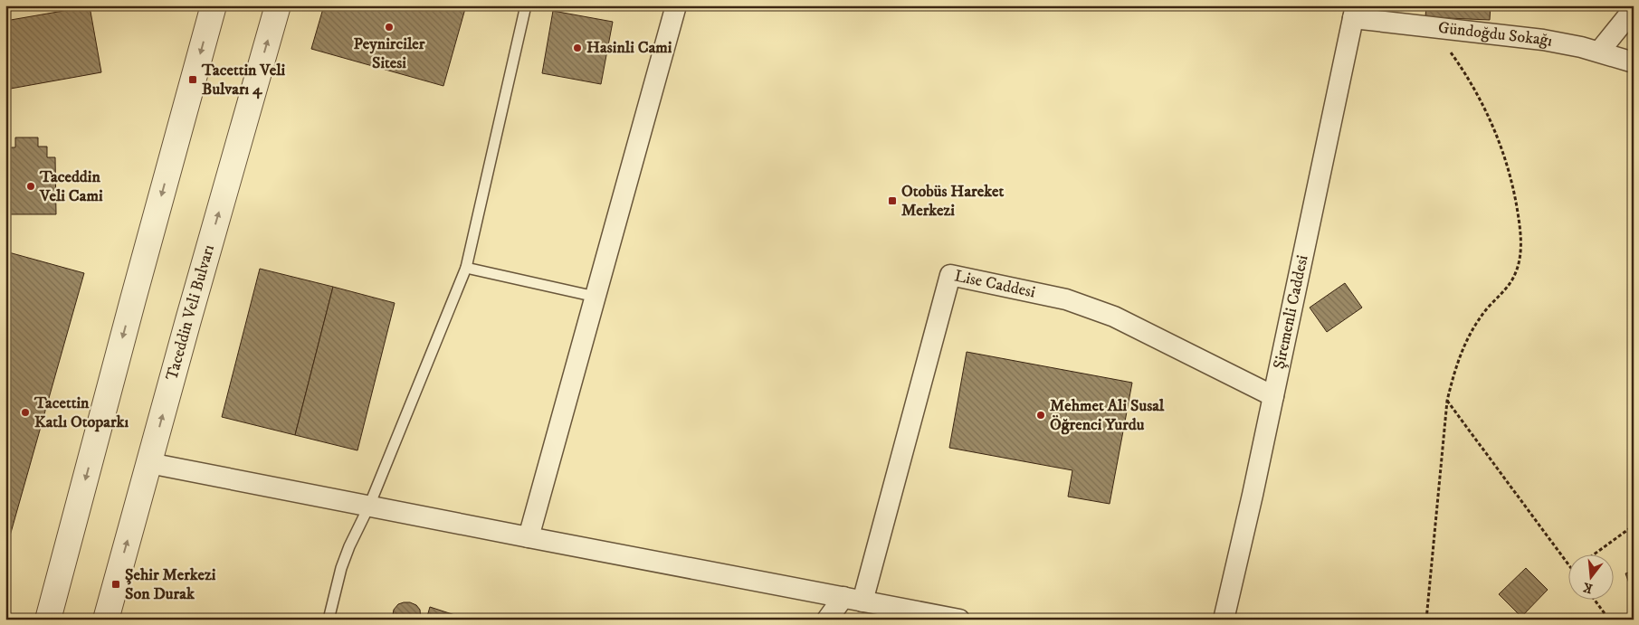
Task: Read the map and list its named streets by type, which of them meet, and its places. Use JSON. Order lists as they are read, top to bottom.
{
  "streets": {
    "street": [
      "Gündoğdu Sokağı",
      "Lise Caddesi",
      "Taceddin Veli Bulvarı",
      "Şiremenli Caddesi"
    ]
  },
  "crossings": [
    ["Gündoğdu Sokağı", "Şiremenli Caddesi"],
    ["Lise Caddesi", "Şiremenli Caddesi"]
  ],
  "places": {
    "other": [
      "Peynirciler Sitesi",
      "Hasinli Cami",
      "Taceddin Veli Cami",
      "Tacettin Katlı Otoparkı",
      "Mehmet Ali Susal Öğrenci Yurdu"
    ],
    "transit": ["Tacettin Veli Bulvarı 4", "Otobüs Hareket Merkezi", "Şehir Merkezi Son Durak"]
  },
  "north": "bottom"
}
